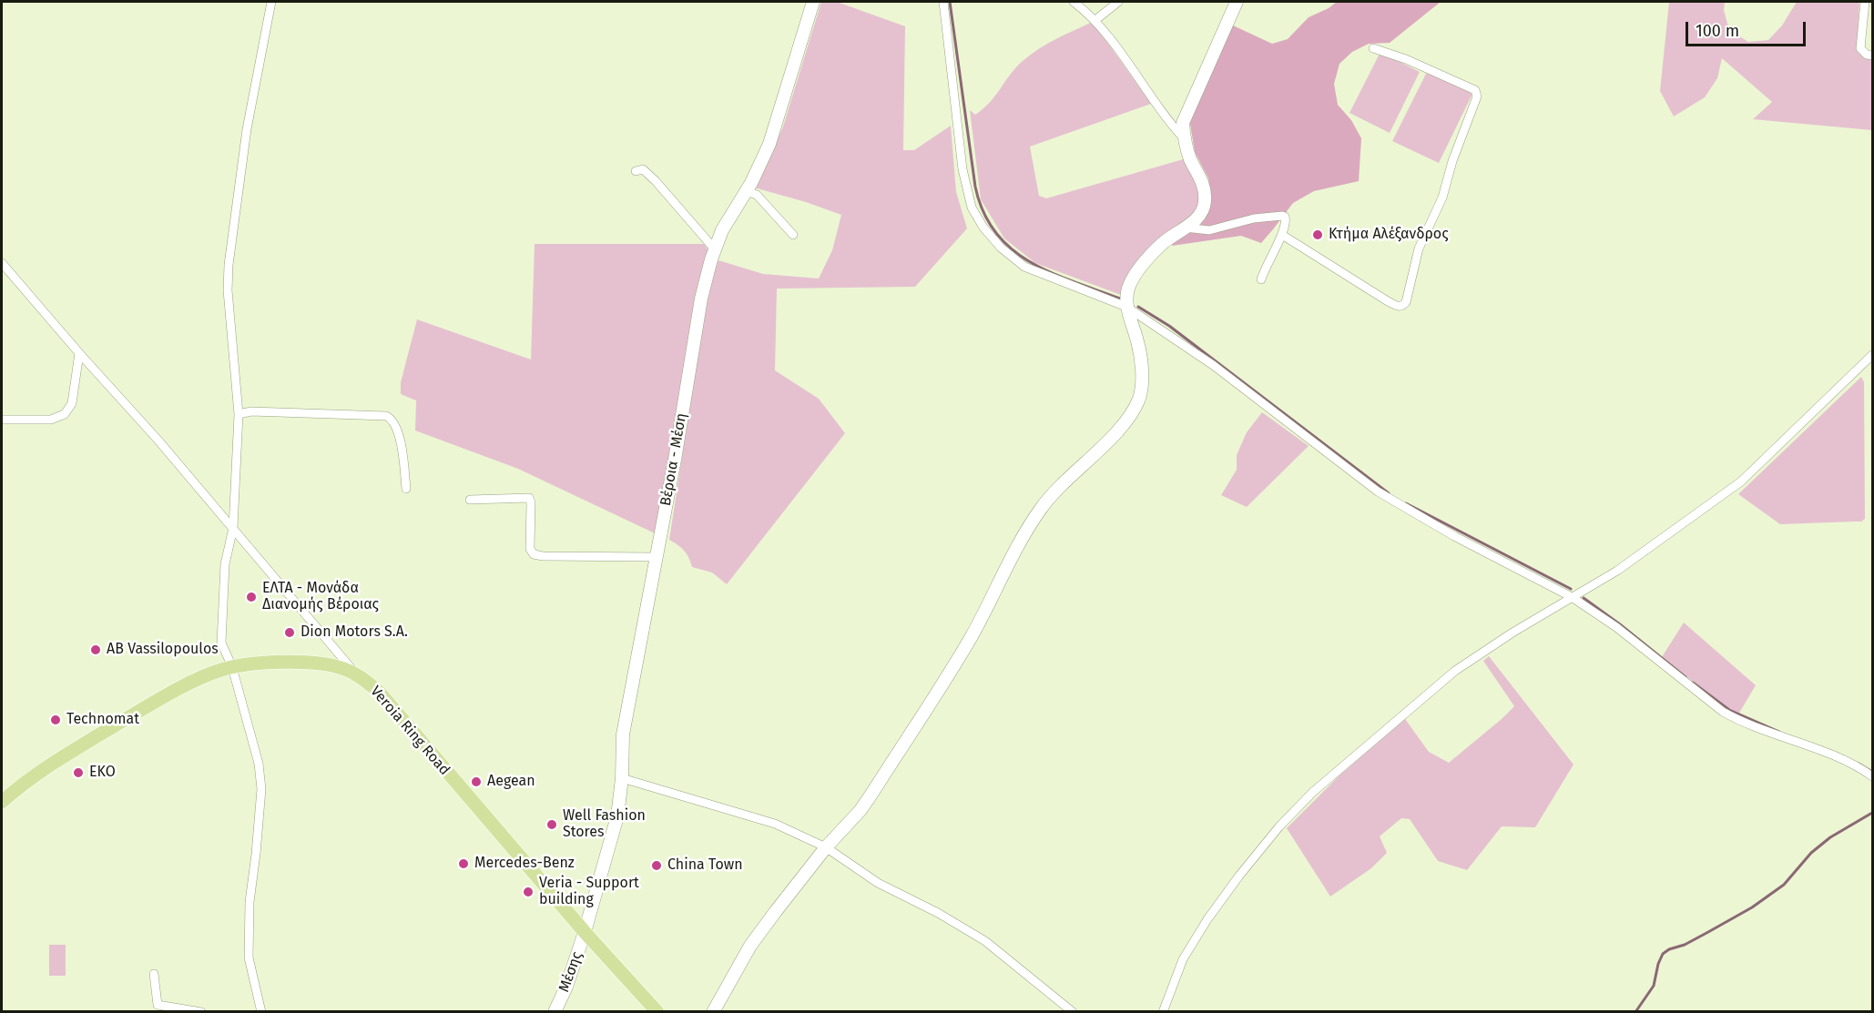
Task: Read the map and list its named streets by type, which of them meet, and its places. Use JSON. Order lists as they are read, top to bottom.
{
  "streets": {
    "main road": ["Verοia Ring Road"],
    "street": ["Βέροια - Μέση", "Μέσης"]
  },
  "crossings": [
    ["Βέροια - Μέση", "Verοia Ring Road"],
    ["Βέροια - Μέση", "Μέσης"],
    ["Verοia Ring Road", "Μέσης"]
  ],
  "places": [
    "Κτήμα Αλέξανδρος",
    "ΕΛΤΑ - Μονάδα Διανομής Βέροιας",
    "Dion Motors S.A.",
    "AB Vassilopoulos",
    "Technomat",
    "EKO",
    "Aegean",
    "Well Fashion Stores",
    "Mercedes-Benz",
    "China Town",
    "Veria - Support building"
  ],
  "scale_bar": "100 m"
}
